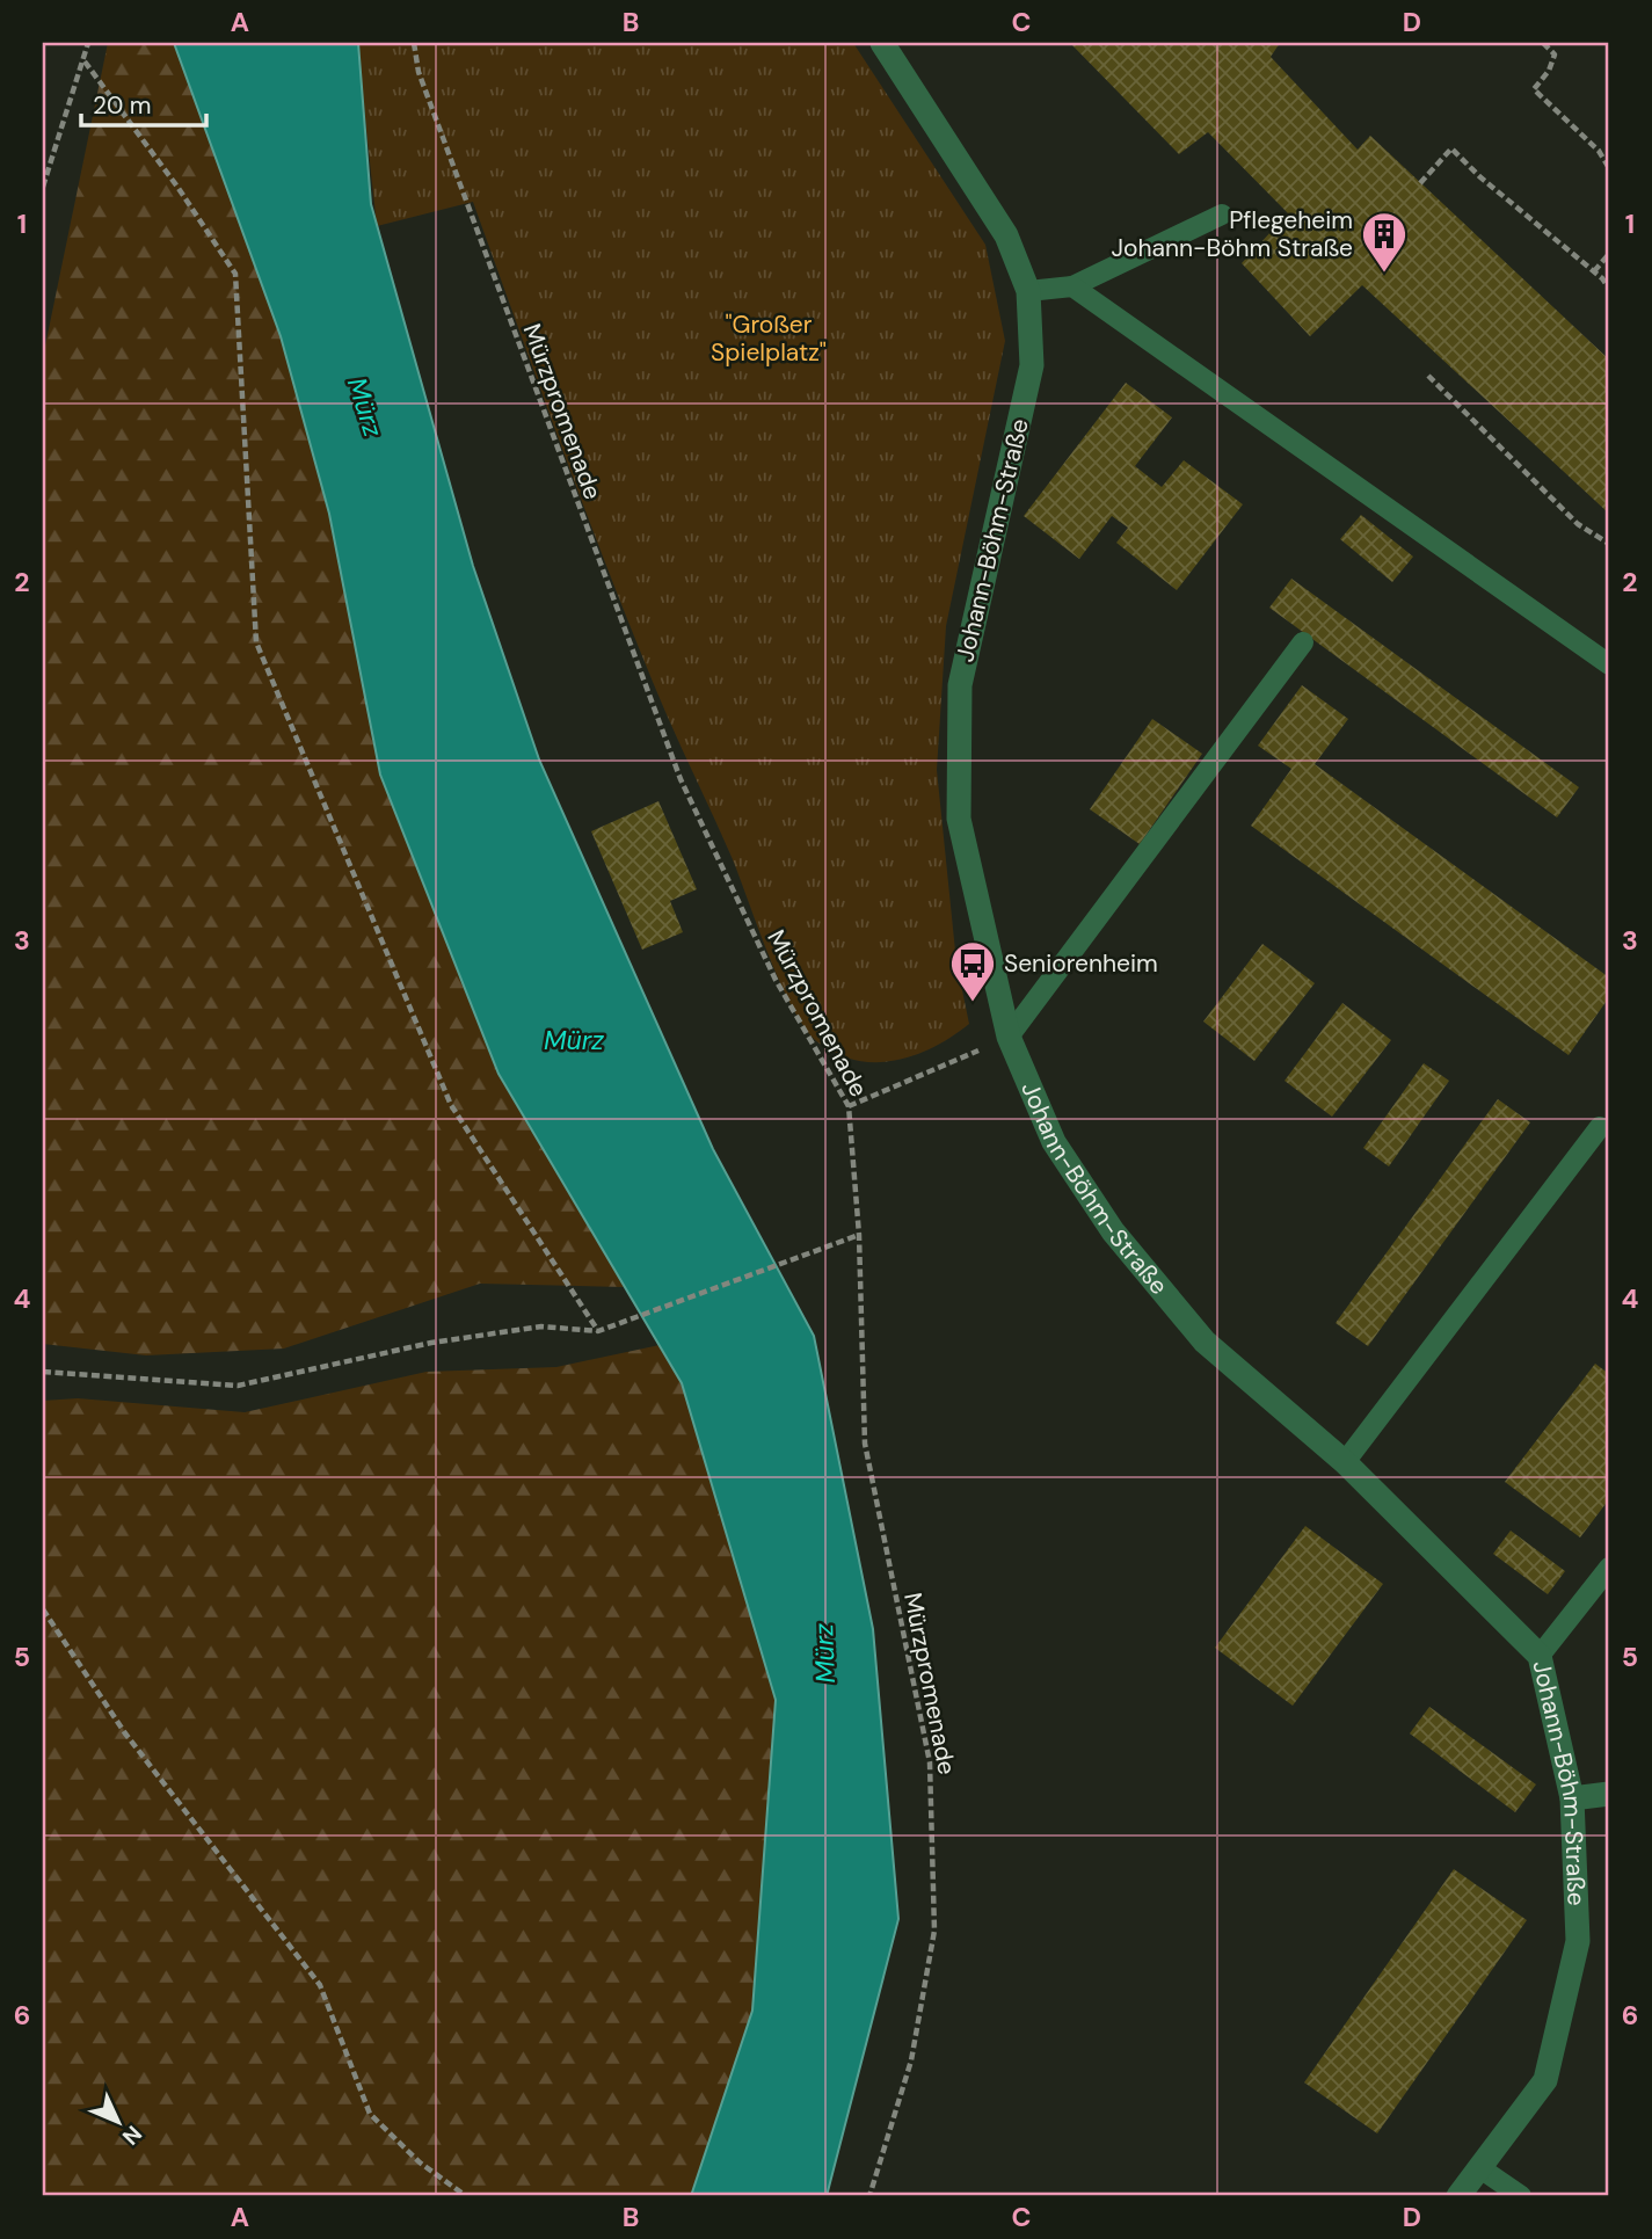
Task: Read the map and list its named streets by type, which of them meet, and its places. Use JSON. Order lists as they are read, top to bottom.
{
  "streets": {
    "street": ["Johann-Böhm-Straße"],
    "path": ["Mürzpromenade"]
  },
  "water": ["Mürz"],
  "parks": ["\"Großer Spielplatz\""],
  "places": {
    "building": ["Pflegeheim Johann-Böhm Straße"],
    "bus stop": ["Seniorenheim"]
  },
  "scale_bar": "20 m",
  "north": "bottom right",
  "grid": {
    "columns": [
      "A",
      "B",
      "C",
      "D"
    ],
    "rows": [
      "1",
      "2",
      "3",
      "4",
      "5",
      "6"
    ]
  }
}
